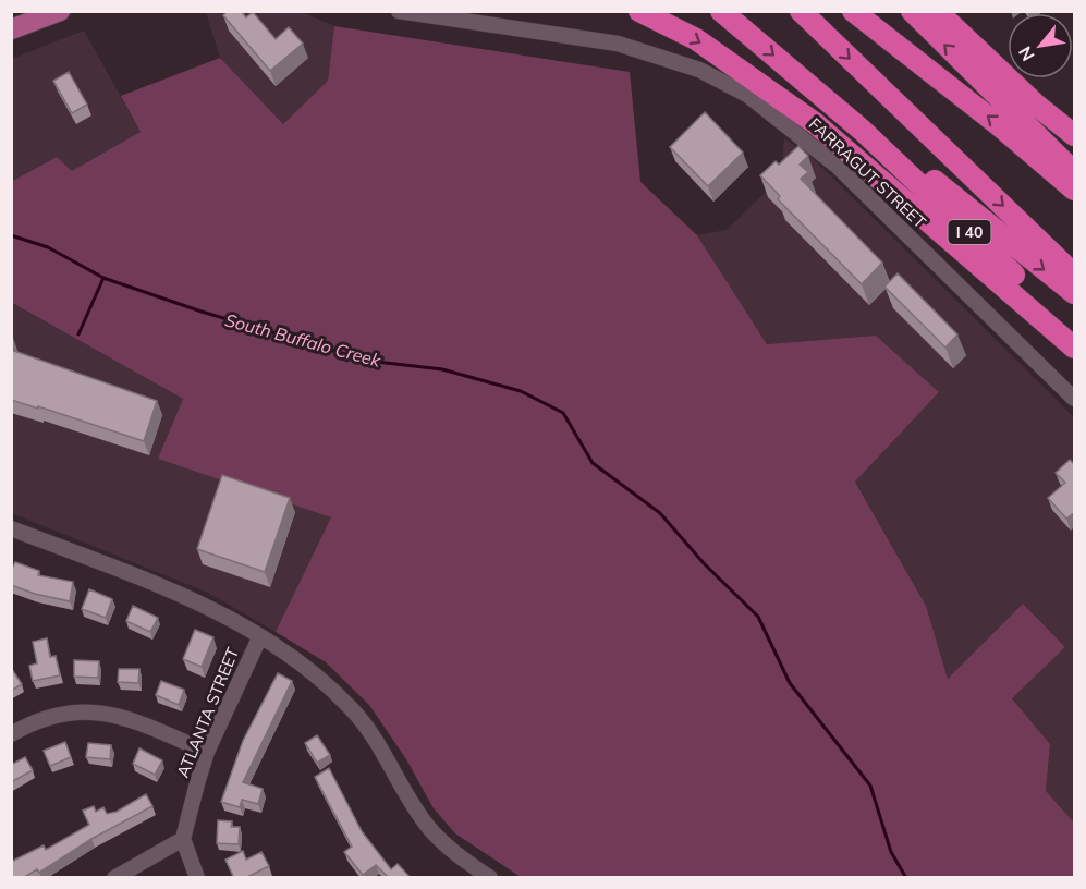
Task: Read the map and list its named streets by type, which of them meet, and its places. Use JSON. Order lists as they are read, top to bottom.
{
  "streets": {
    "highway": ["I 40"],
    "street": ["FARRAGUT STREET", "ATLANTA STREET"]
  },
  "water": ["South Buffalo Creek"],
  "north": "bottom left"
}
